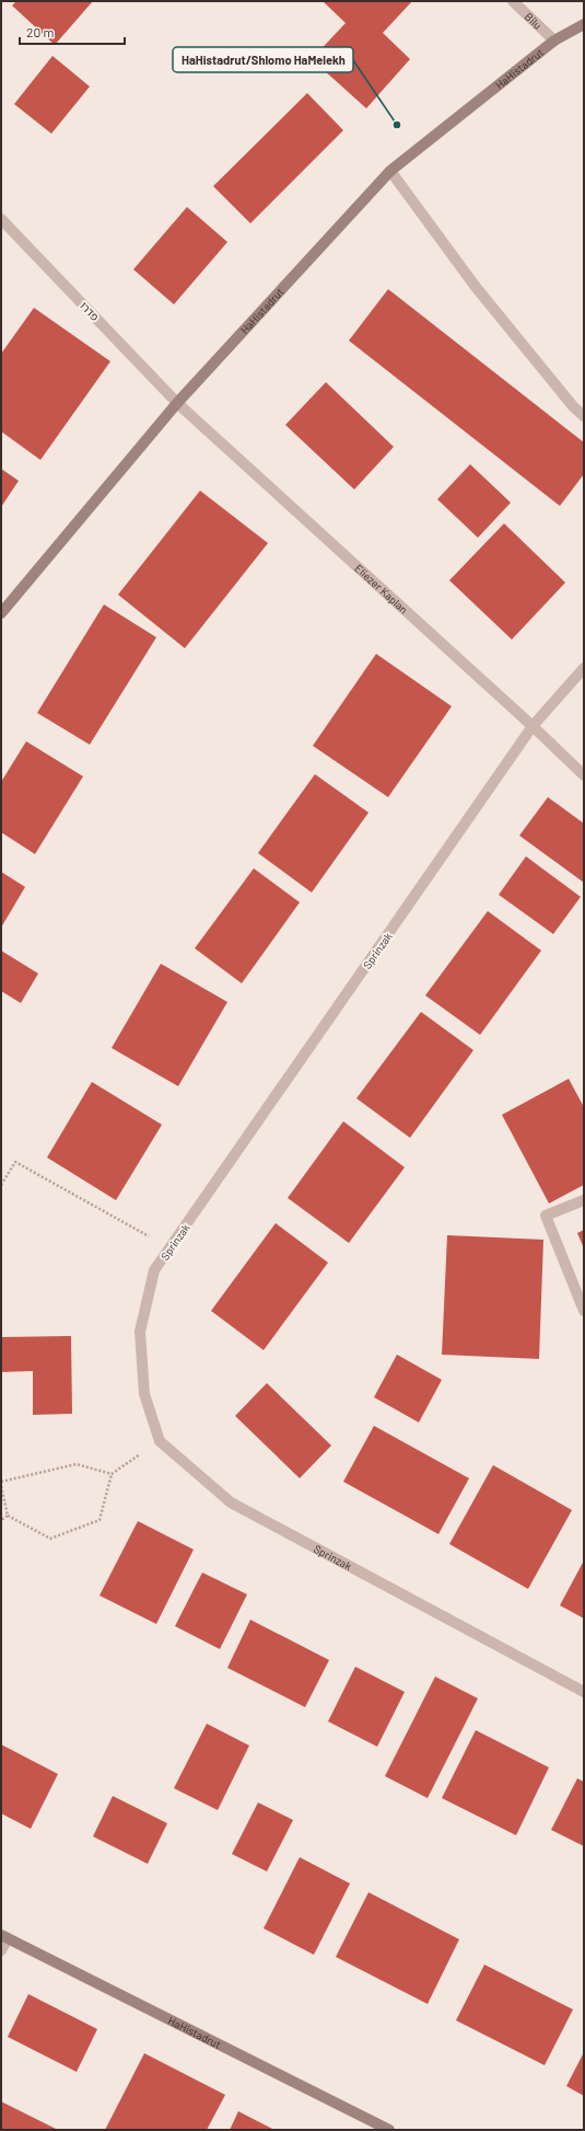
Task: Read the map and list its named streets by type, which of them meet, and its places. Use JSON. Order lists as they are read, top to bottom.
{
  "streets": {
    "street": [
      "Bilu",
      "HaHistadrut",
      "פדרו",
      "Eliezer Kaplan",
      "Sprinzak"
    ]
  },
  "crossings": [
    ["Bilu", "HaHistadrut"],
    ["HaHistadrut", "פדרו"],
    ["HaHistadrut", "Eliezer Kaplan"],
    ["פדרו", "Eliezer Kaplan"],
    ["Eliezer Kaplan", "Sprinzak"]
  ],
  "places": ["HaHistadrut/Shlomo HaMelekh"],
  "scale_bar": "20 m"
}
